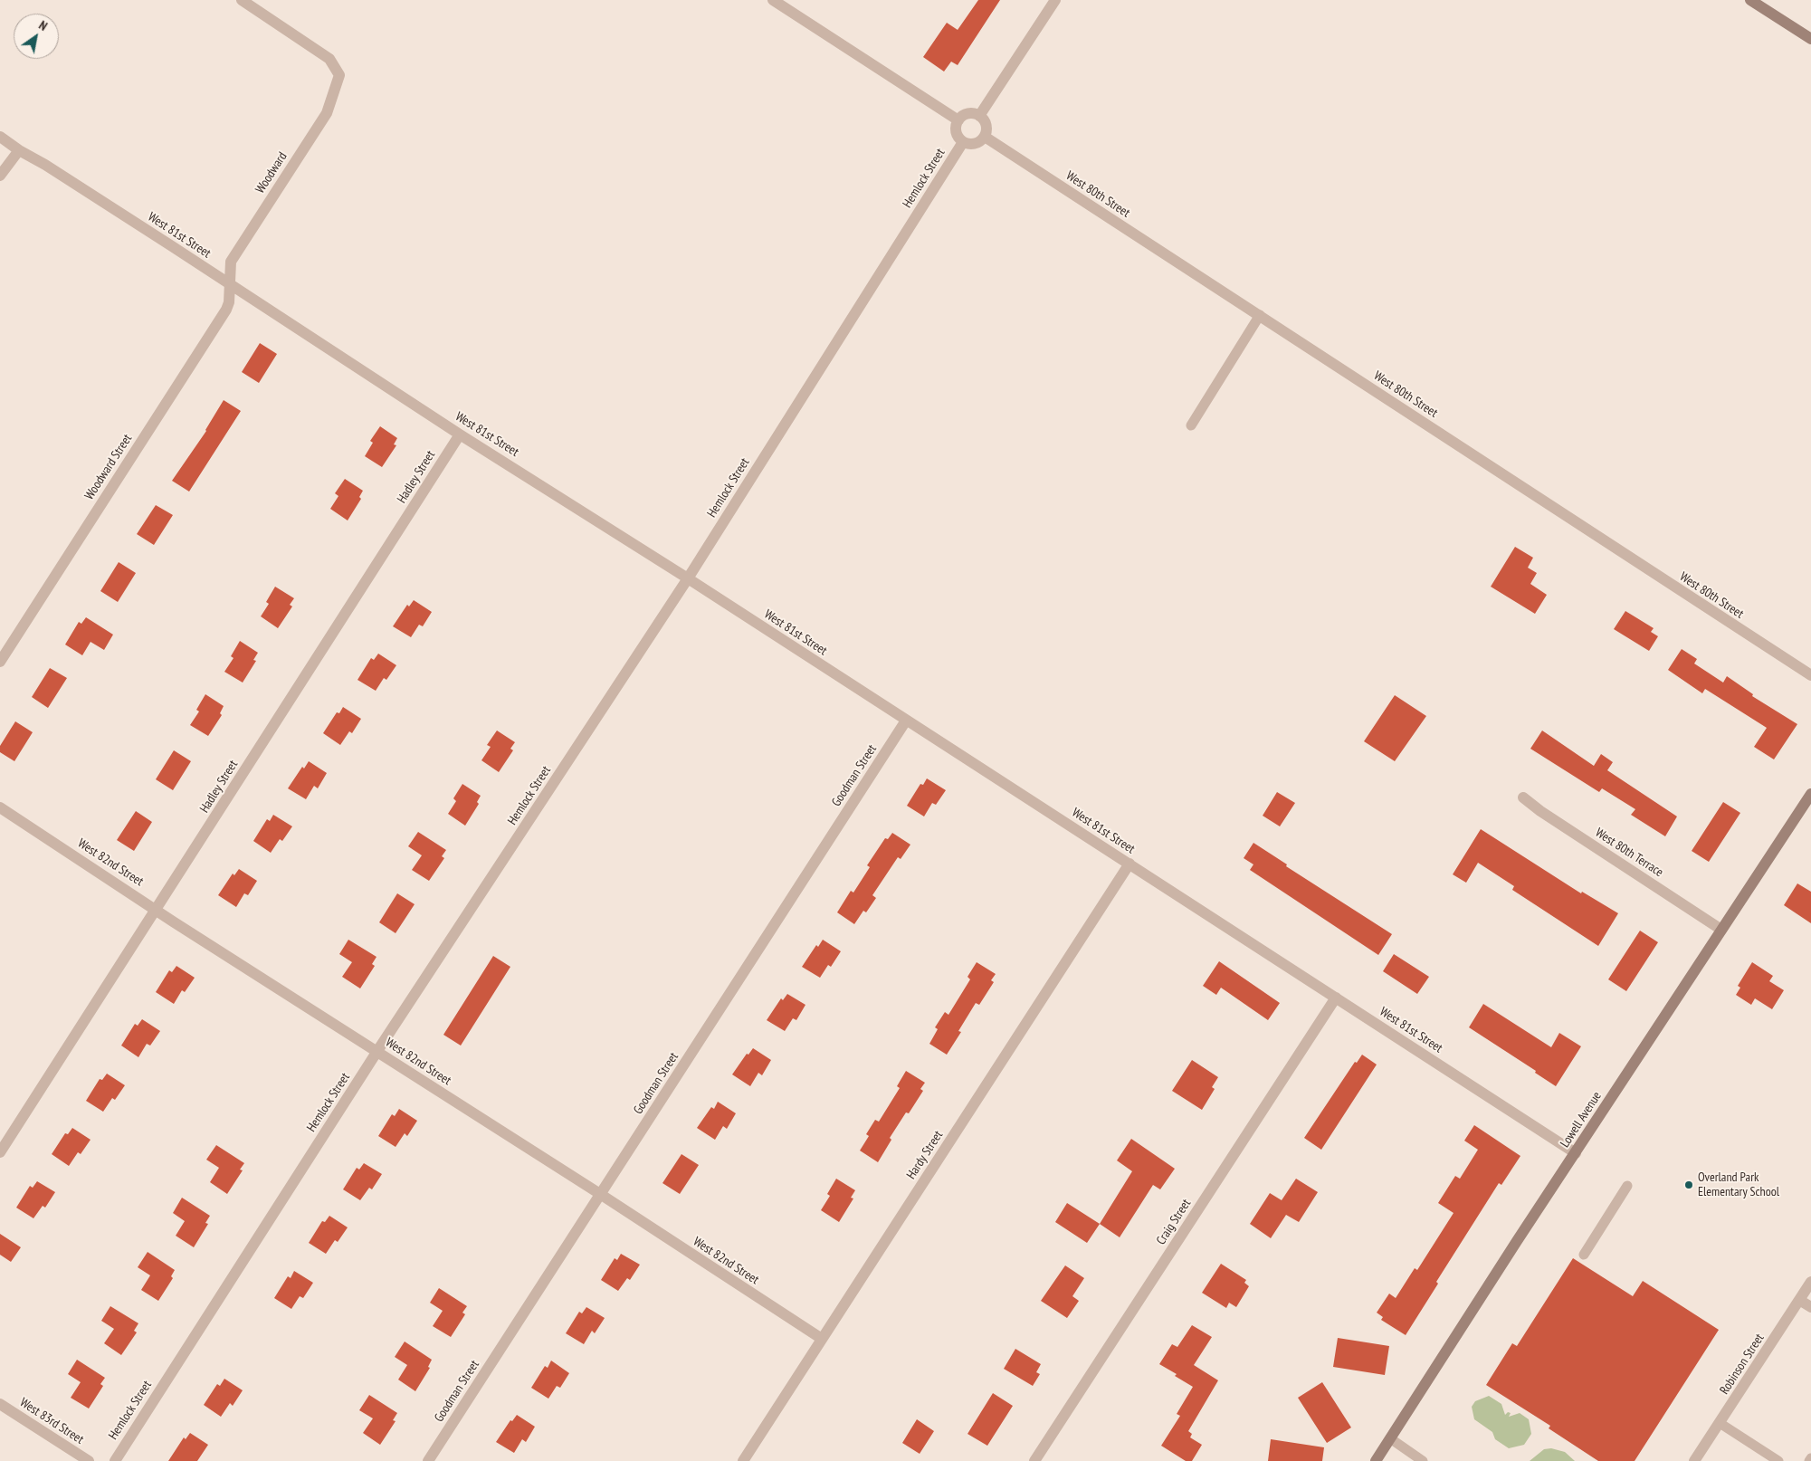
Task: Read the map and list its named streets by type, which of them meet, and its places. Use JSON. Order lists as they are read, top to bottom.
{
  "streets": {
    "street": [
      "Woodward",
      "Hemlock Street",
      "West 80th Street",
      "West 81st Street",
      "Woodward Street",
      "Hadley Street",
      "Goodman Street",
      "West 80th Terrace",
      "West 82nd Street",
      "Lowell Avenue",
      "Hardy Street",
      "Craig Street",
      "Robinson Street",
      "West 83rd Street"
    ]
  },
  "crossings": [
    ["Woodward", "West 81st Street"],
    ["Woodward", "Woodward Street"],
    ["Hemlock Street", "West 80th Street"],
    ["Hemlock Street", "West 81st Street"],
    ["Hemlock Street", "West 82nd Street"],
    ["West 81st Street", "Woodward Street"],
    ["West 81st Street", "Hadley Street"],
    ["West 81st Street", "Goodman Street"],
    ["West 81st Street", "Lowell Avenue"],
    ["West 81st Street", "Hardy Street"],
    ["West 81st Street", "Craig Street"],
    ["Hadley Street", "West 82nd Street"],
    ["Goodman Street", "West 82nd Street"],
    ["West 80th Terrace", "Lowell Avenue"],
    ["West 82nd Street", "Hardy Street"]
  ],
  "places": ["Overland Park Elementary School"],
  "north": "top right"
}
